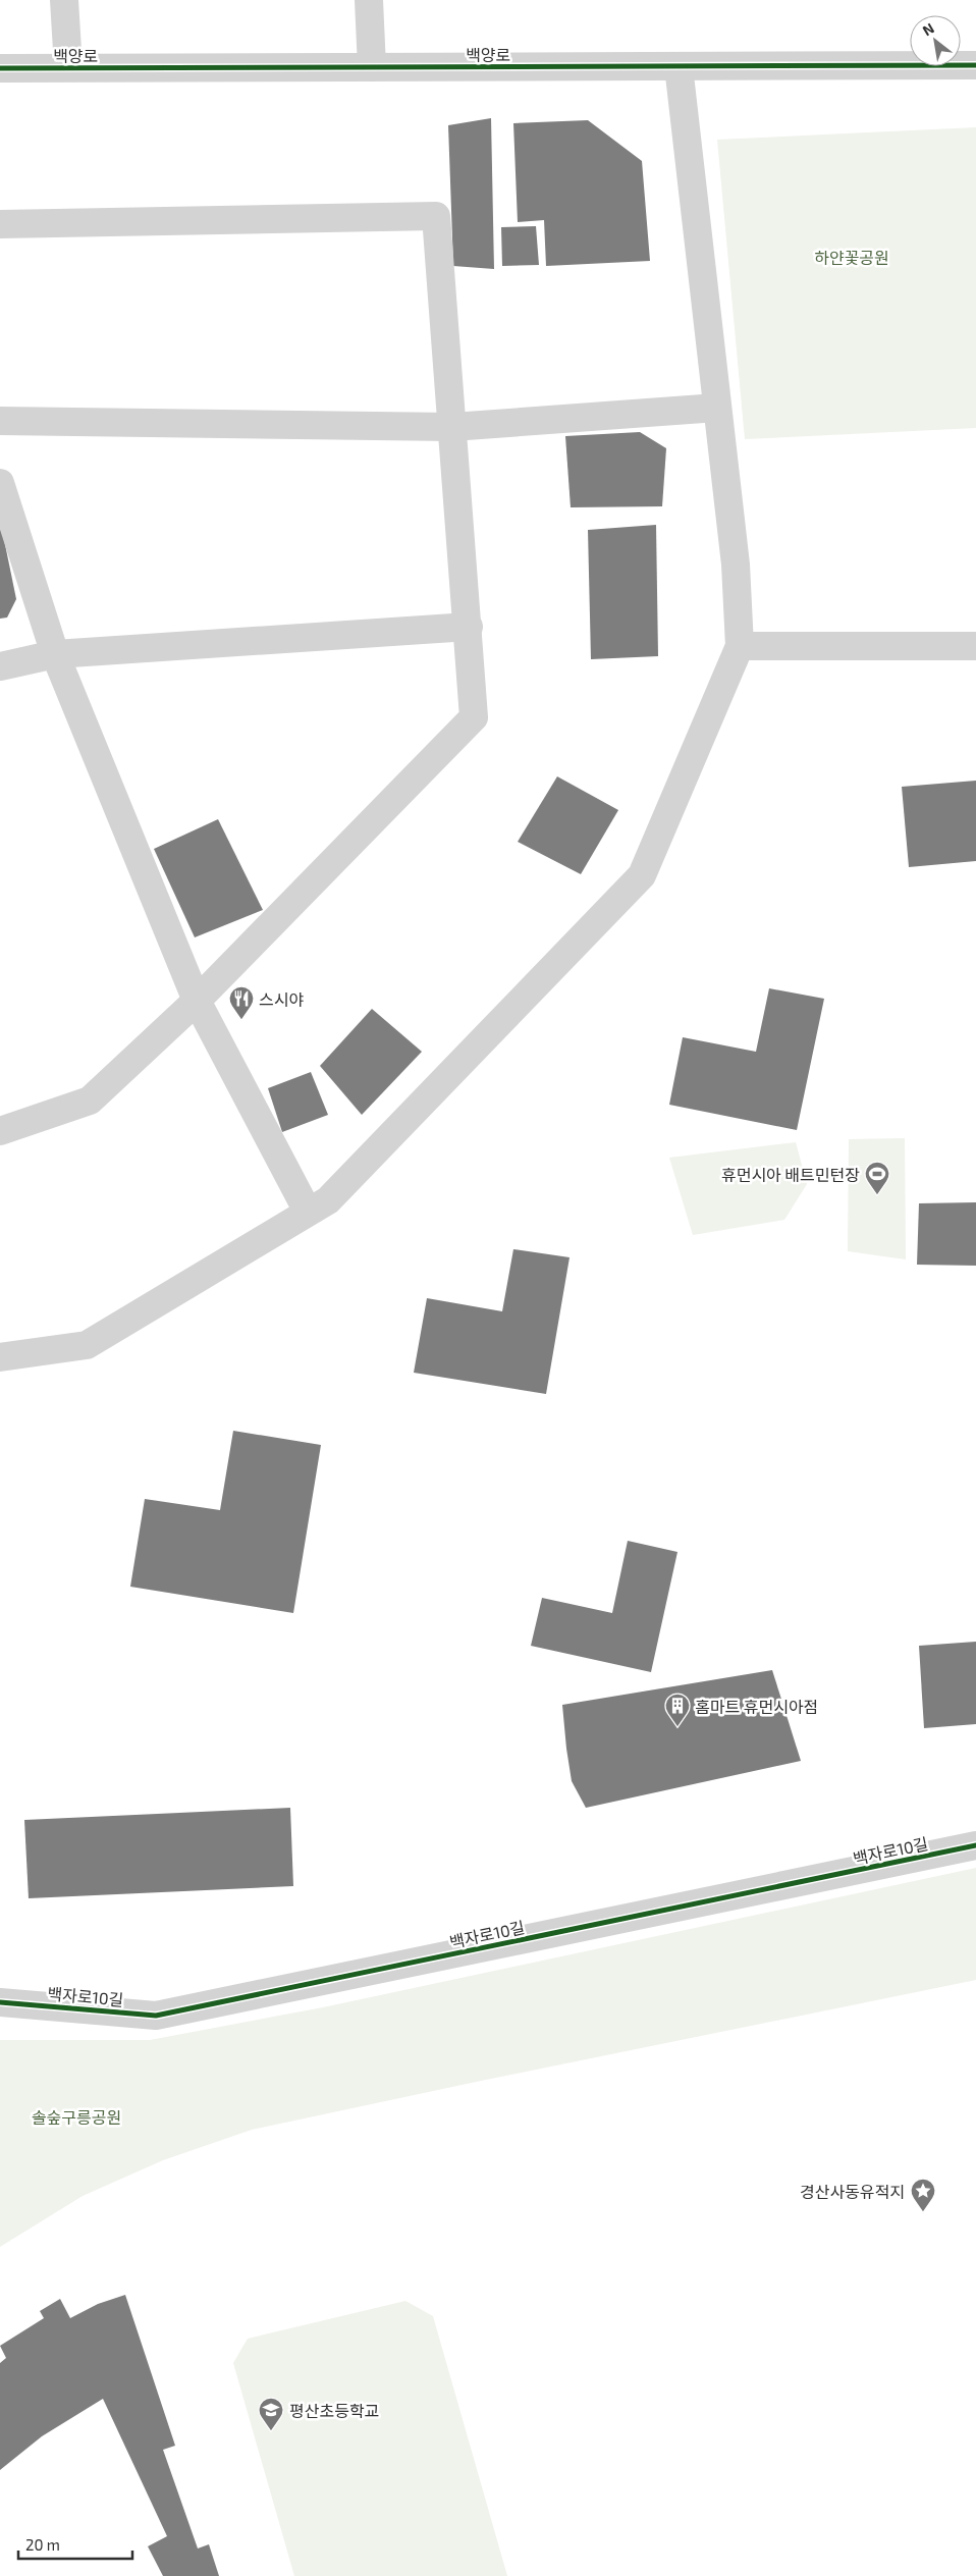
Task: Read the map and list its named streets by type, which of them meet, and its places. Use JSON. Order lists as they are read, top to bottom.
{
  "streets": {
    "street": ["백양로", "백자로10길"]
  },
  "parks": ["하얀꽃공원", "솔숲구릉공원"],
  "places": {
    "restaurant": ["스시야"],
    "sports": ["휴먼시아 배트민턴장"],
    "building": ["홈마트 휴먼시아점"],
    "place": ["경산사동유적지"],
    "school or university": ["평산초등학교"]
  },
  "scale_bar": "20 m",
  "north": "top left"
}
